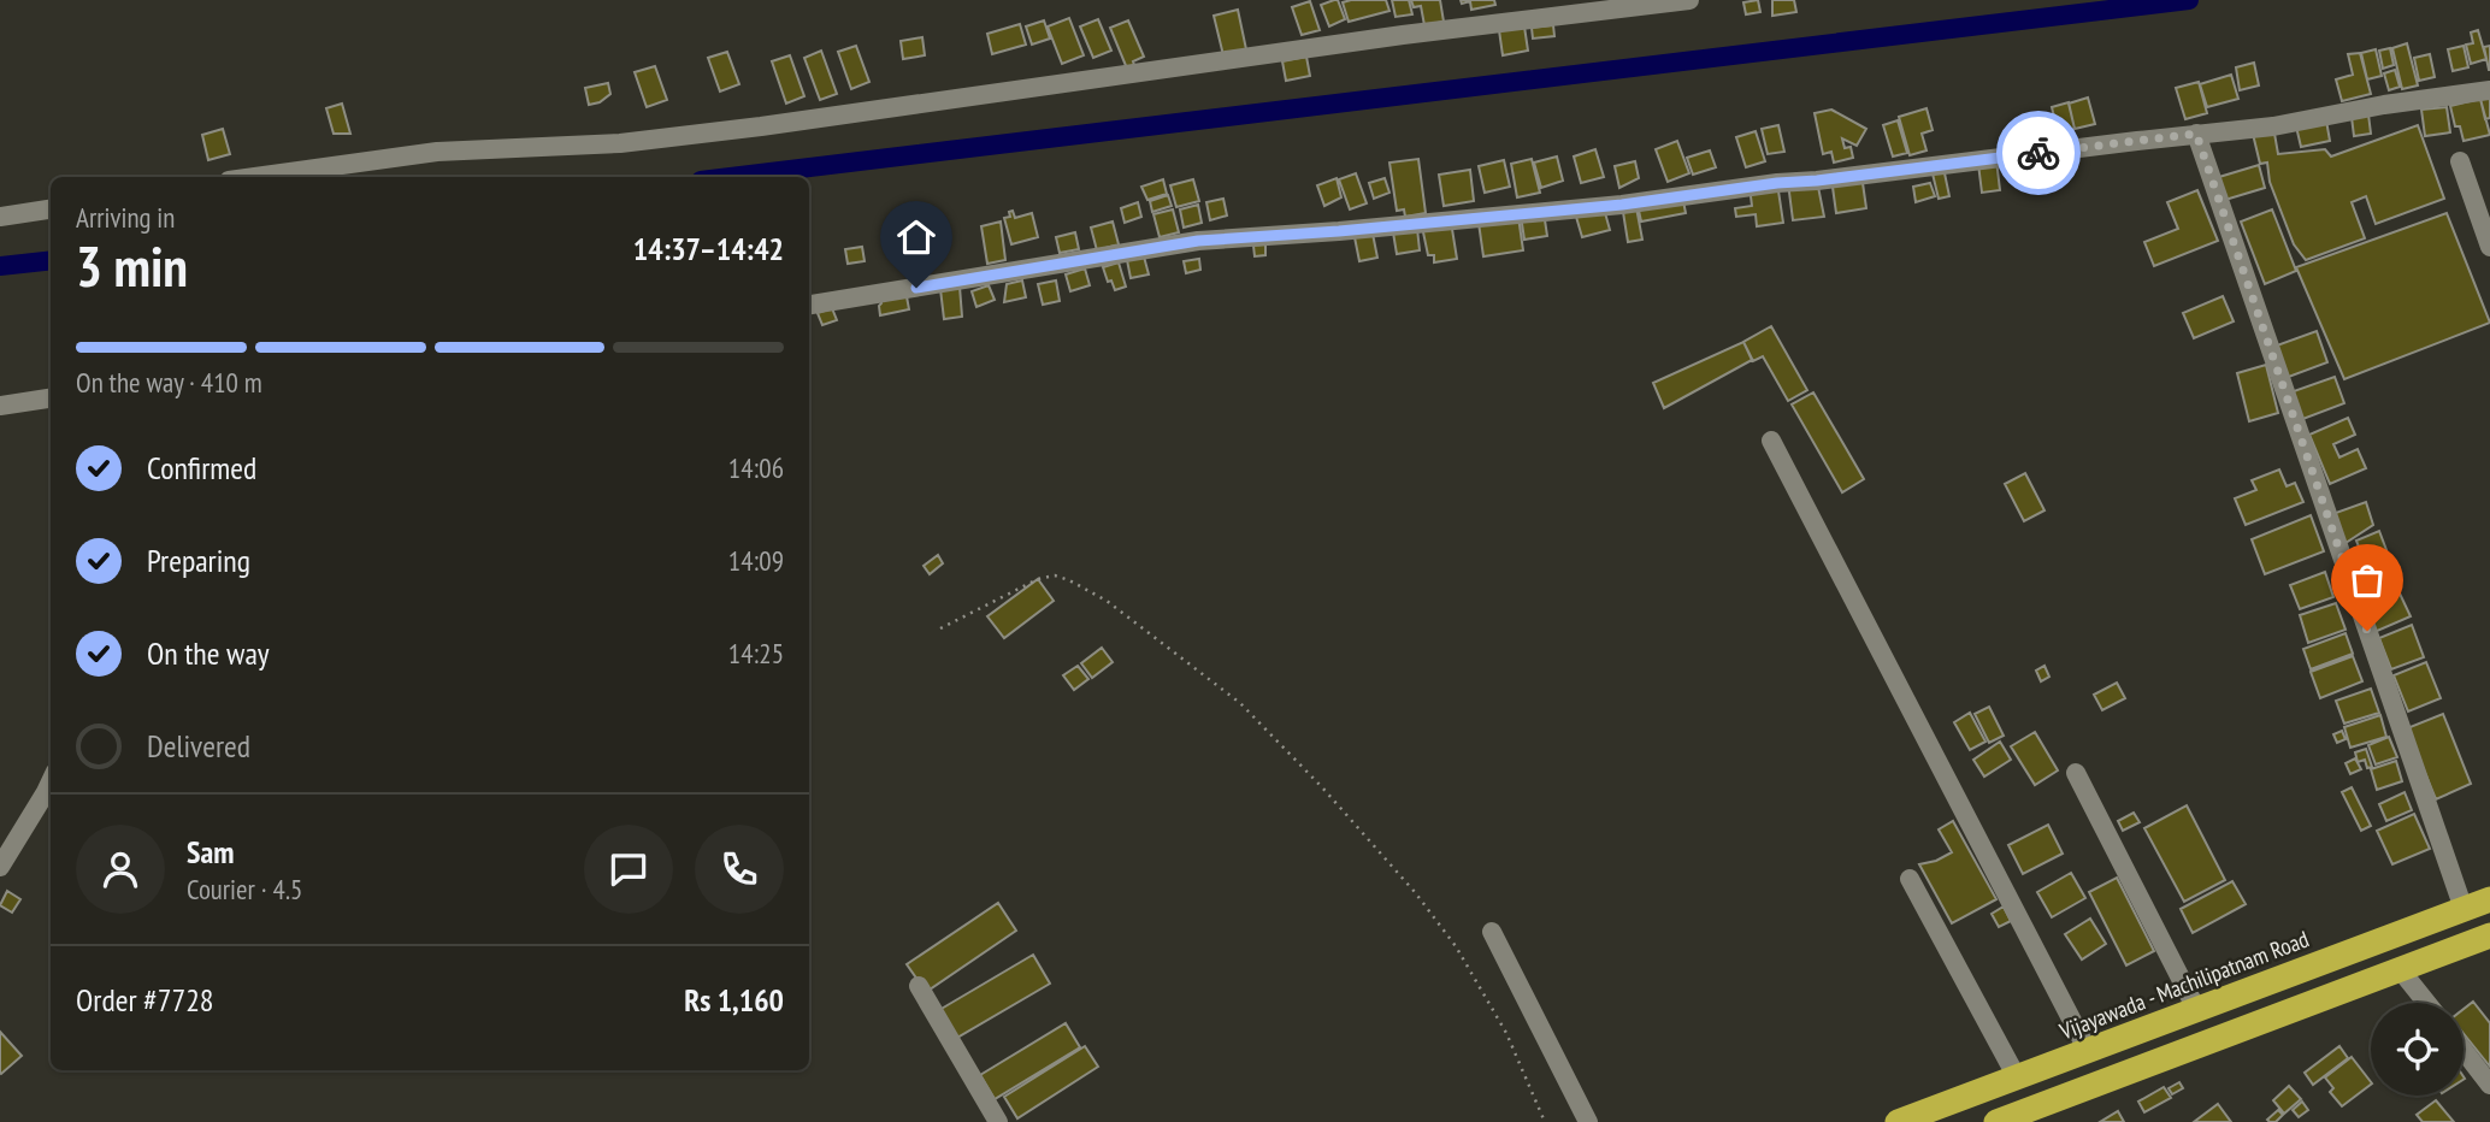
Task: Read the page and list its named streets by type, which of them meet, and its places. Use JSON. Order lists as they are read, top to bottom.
{
  "streets": {
    "highway": ["Vijayawada - Machilipatnam Road"]
  },
  "page": {
    "heading": ["3 min", "Arriving in", "14:37–14:42"],
    "panel": [
      "Sam",
      "Courier · 4.5",
      "Order #7728",
      "Rs 1,160"
    ],
    "bar": "On the way · 410 m",
    "list": [
      ["Confirmed", "14:06"],
      ["Preparing", "14:09"],
      ["On the way", "14:25"],
      "Delivered"
    ]
  }
}
